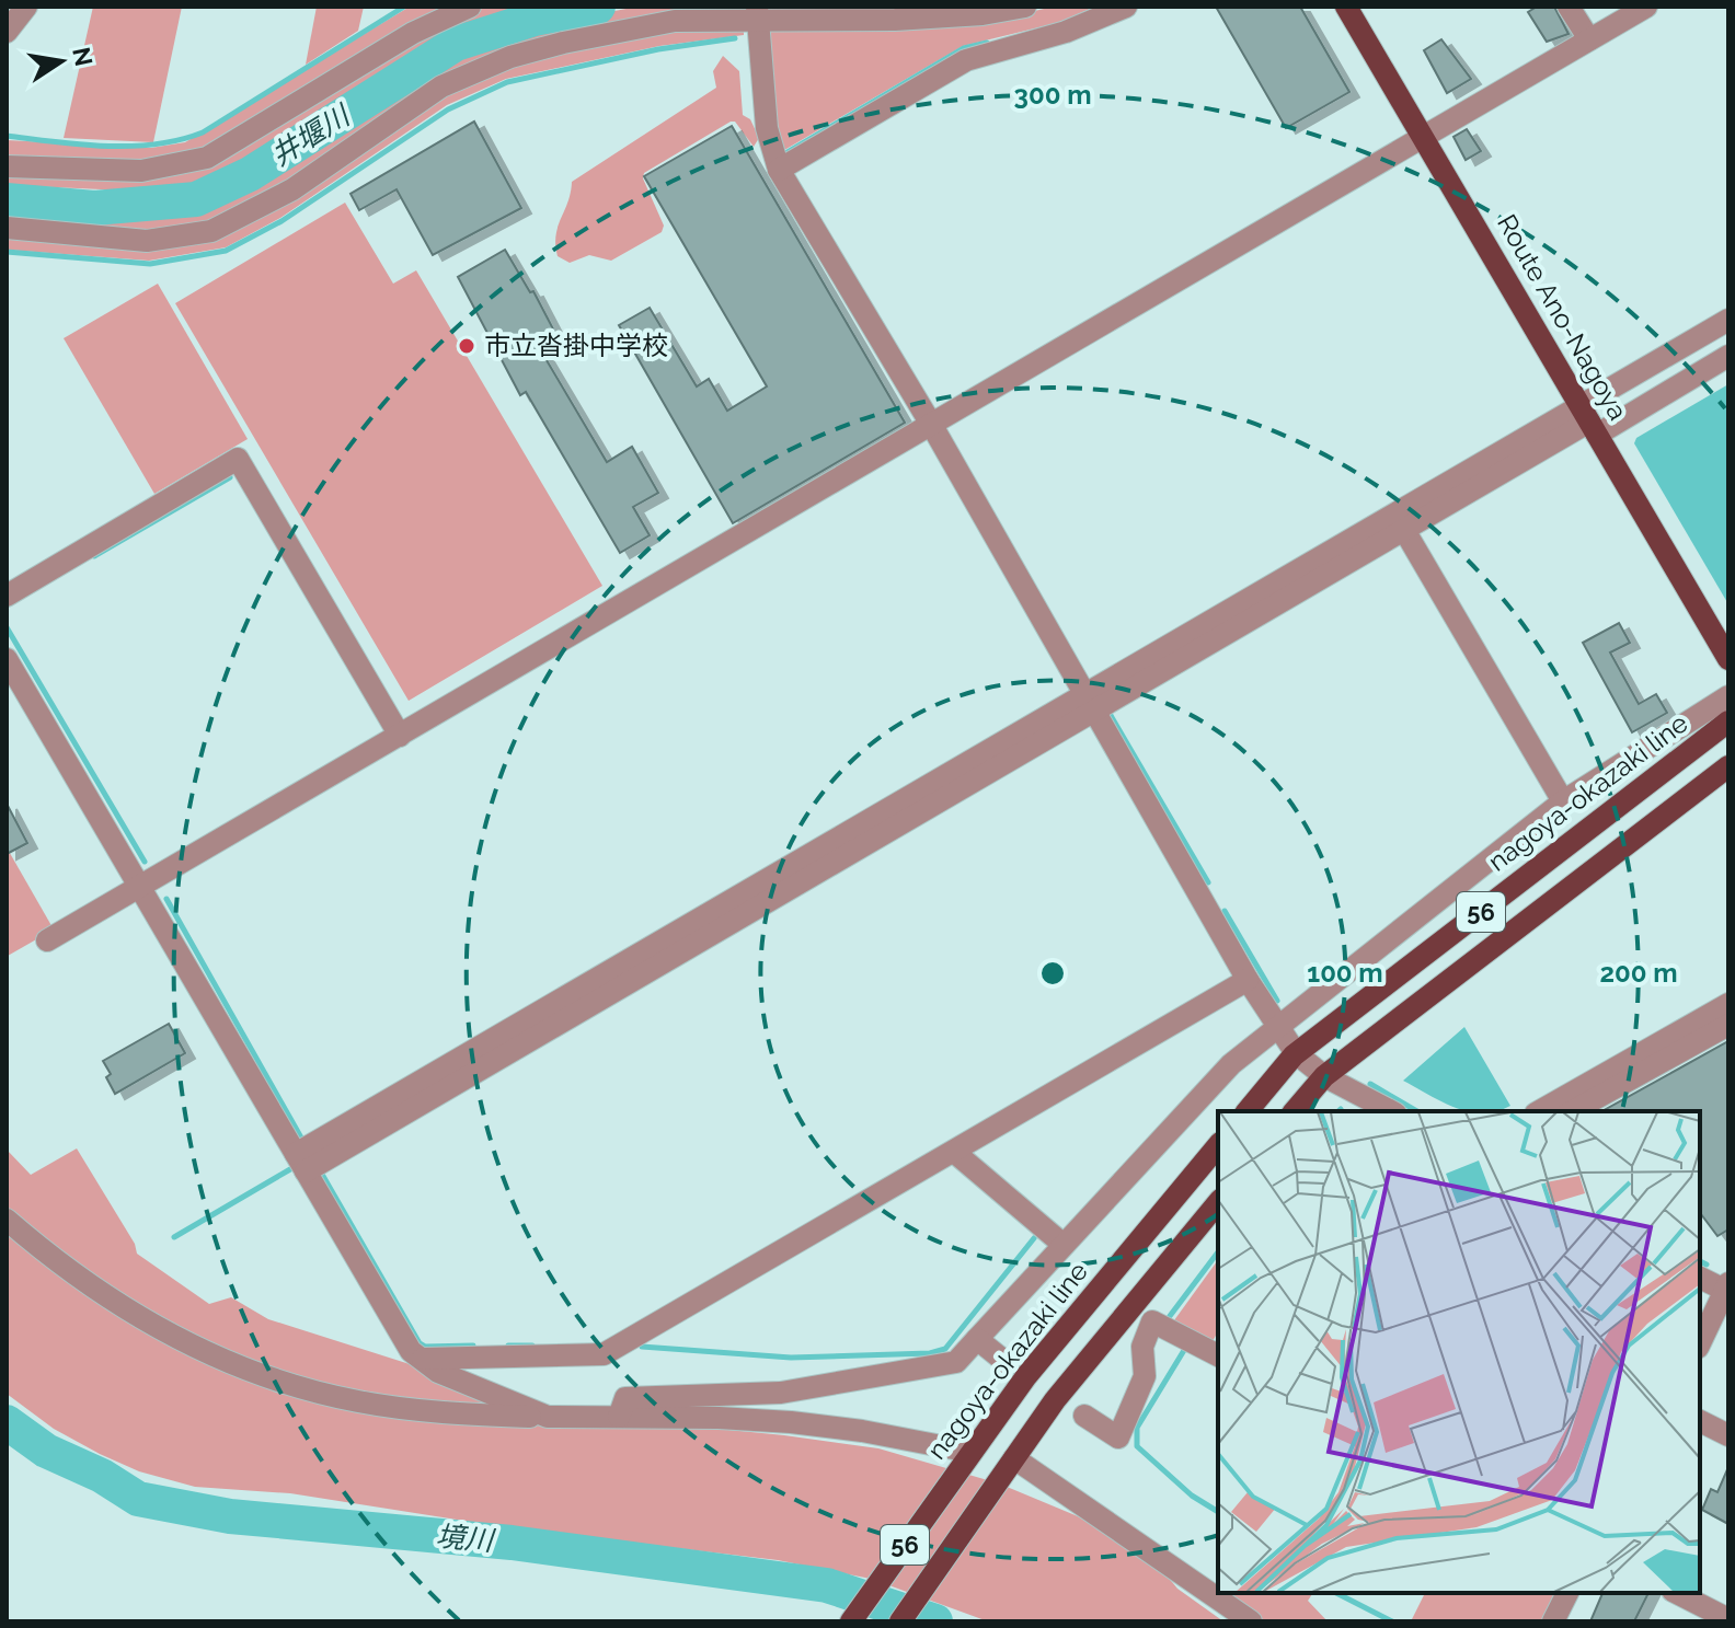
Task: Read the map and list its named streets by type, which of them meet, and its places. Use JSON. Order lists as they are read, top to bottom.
{
  "streets": {
    "main road": ["Route Ano-Nagoya", "nagoya-okazaki line", "56"]
  },
  "water": ["井堰川", "境川"],
  "places": ["市立沓掛中学校"],
  "north": "right",
  "rings": ["300 m", "100 m", "200 m"]
}
